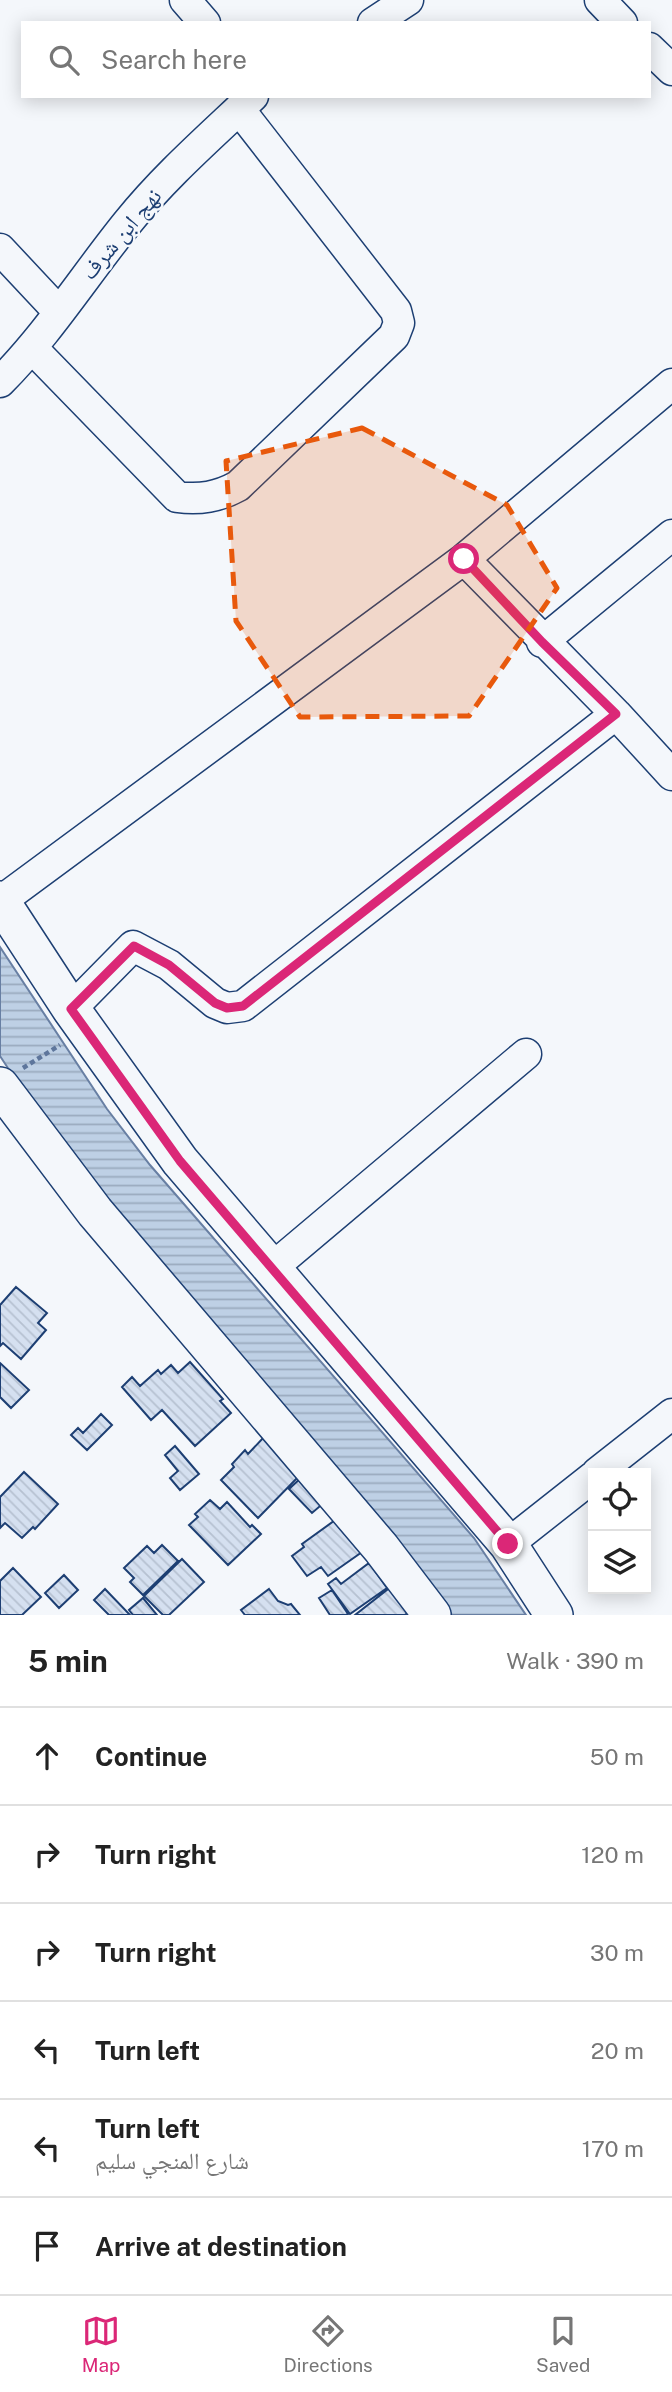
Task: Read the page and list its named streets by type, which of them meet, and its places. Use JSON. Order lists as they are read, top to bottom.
{
  "streets": {
    "street": ["نهج ابن شرف"]
  },
  "page": {
    "search": "Search here",
    "heading": ["5 min", "Walk · 390 m"],
    "list": [
      ["Continue", "50 m"],
      ["Turn right", "120 m"],
      ["Turn right", "30 m"],
      ["Turn left", "20 m"],
      ["Turn left", "شارع المنجي سليم", "170 m"],
      "Arrive at destination"
    ],
    "nav": ["Map", "Directions", "Saved"]
  }
}
